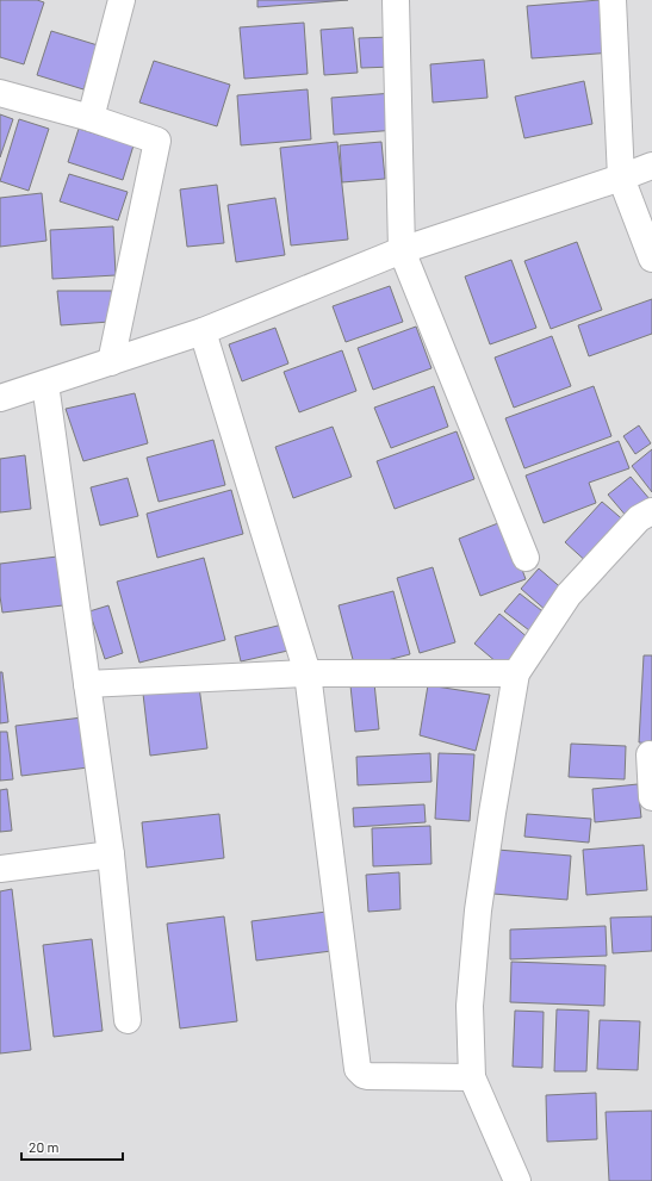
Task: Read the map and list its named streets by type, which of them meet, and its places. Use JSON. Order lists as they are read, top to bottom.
{
  "scale_bar": "20 m"
}
